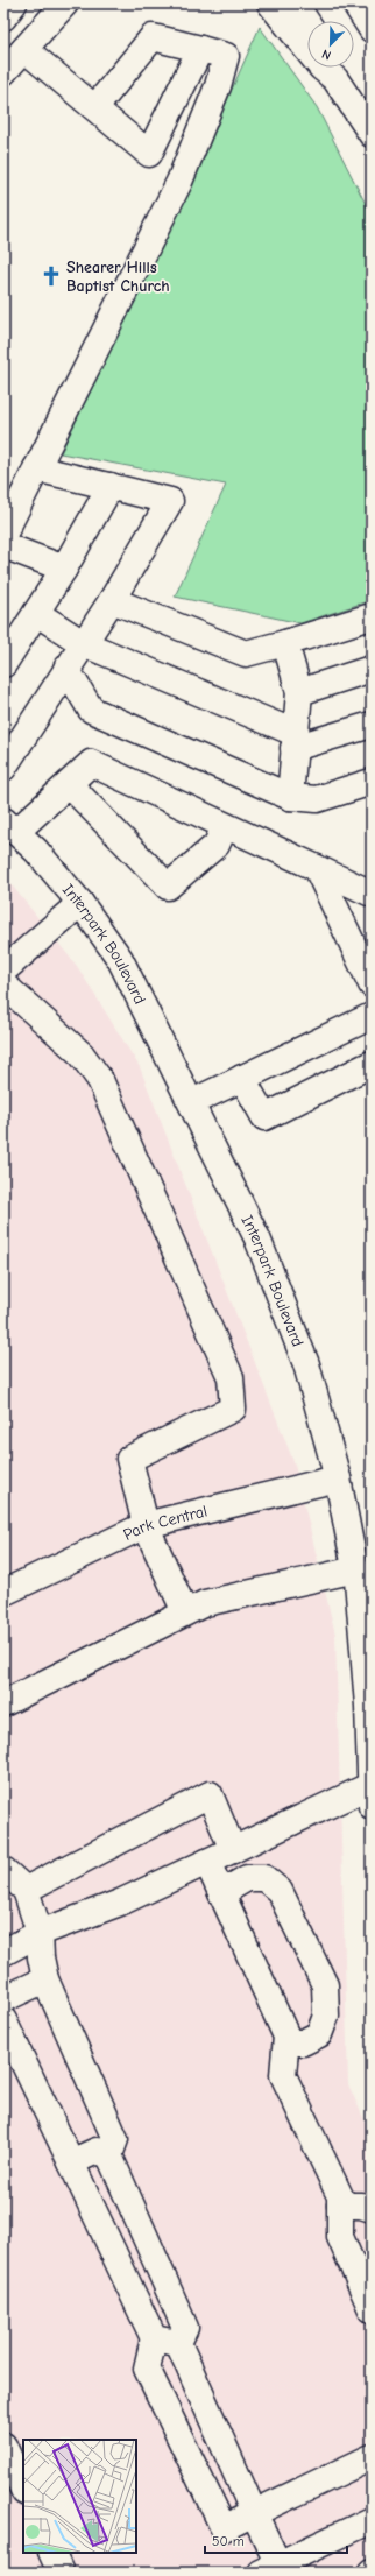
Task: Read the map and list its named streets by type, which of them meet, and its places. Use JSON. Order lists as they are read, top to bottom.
{
  "streets": {
    "main road": ["Interpark Boulevard", "Park Central"]
  },
  "crossings": [
    ["Interpark Boulevard", "Park Central"]
  ],
  "places": {
    "church": ["Shearer Hills Baptist Church"]
  },
  "scale_bar": "50 m",
  "north": "bottom left"
}
